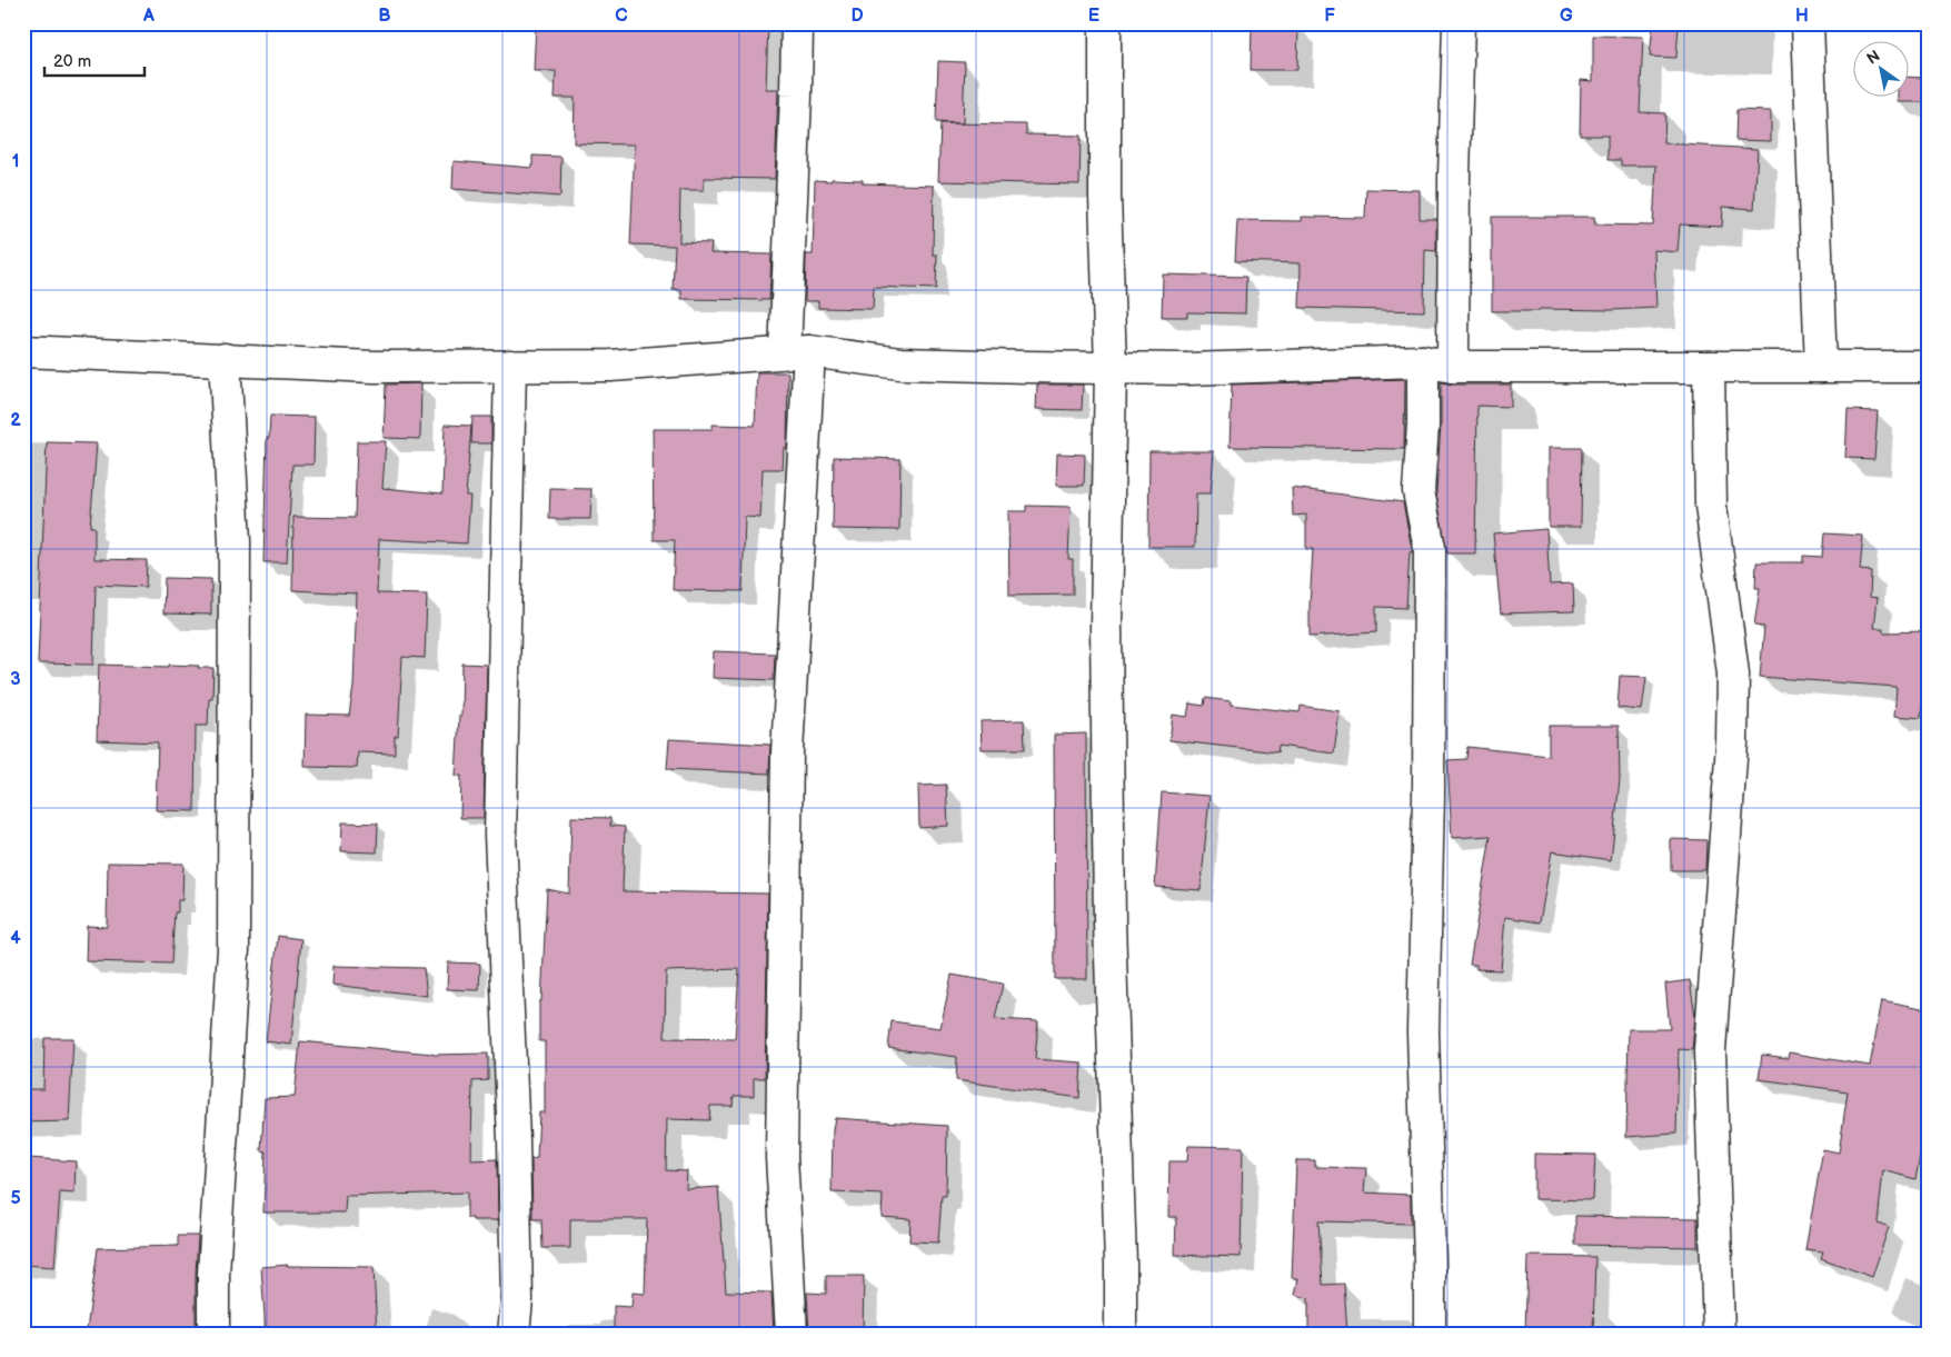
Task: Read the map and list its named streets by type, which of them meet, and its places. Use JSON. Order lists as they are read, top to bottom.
{
  "scale_bar": "20 m",
  "north": "top left",
  "grid": {
    "columns": [
      "A",
      "B",
      "C",
      "D",
      "E",
      "F",
      "G",
      "H"
    ],
    "rows": [
      "1",
      "2",
      "3",
      "4",
      "5"
    ]
  }
}
